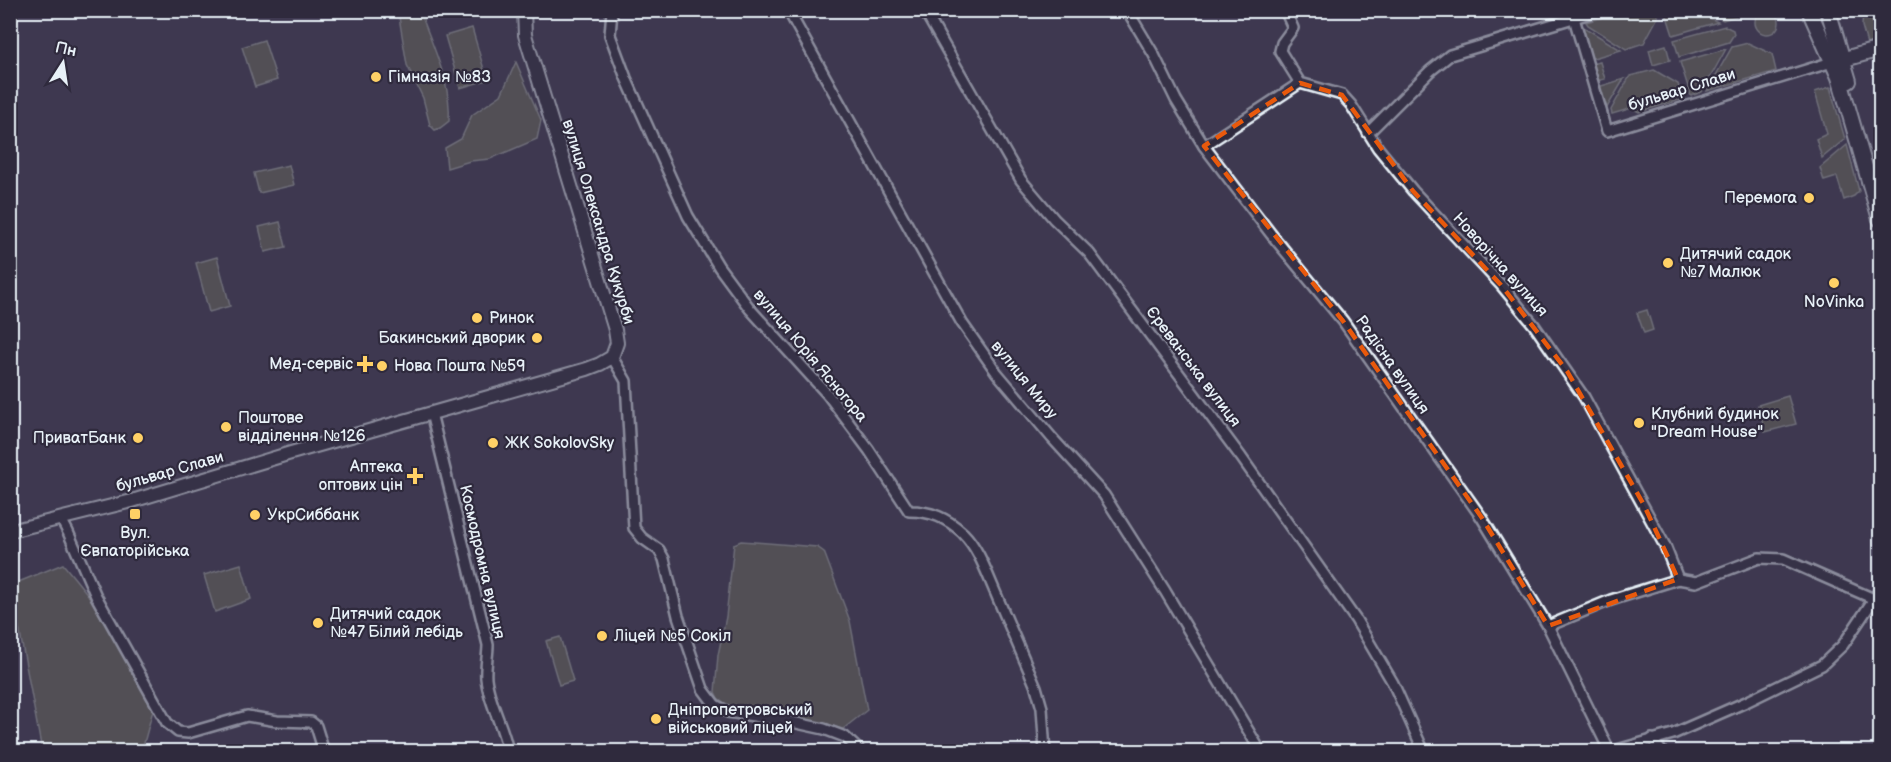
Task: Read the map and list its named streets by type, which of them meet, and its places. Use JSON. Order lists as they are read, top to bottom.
{
  "streets": {
    "main road": ["бульвар Слави"],
    "street": [
      "вулиця Олександра Кукурби",
      "Новорічна вулиця",
      "вулиця Юрія Ясногора",
      "Радісна вулиця",
      "Єреванська вулиця",
      "вулиця Миру",
      "Космодромна вулиця"
    ]
  },
  "crossings": [
    ["бульвар Слави", "вулиця Олександра Кукурби"],
    ["бульвар Слави", "Космодромна вулиця"]
  ],
  "places": {
    "other": [
      "Гімназія №83",
      "Перемога",
      "Дитячий садок №7 Малюк",
      "NoVinka",
      "Ринок",
      "Бакинський дворик",
      "Нова Пошта №59",
      "Клубний будинок \"Dream House\"",
      "Поштове відділення №126",
      "ПриватБанк",
      "ЖК SokolovSky",
      "УкрСиббанк",
      "Дитячий садок №47 Білий лебідь",
      "Ліцей №5 Сокіл",
      "Дніпропетровський військовий ліцей"
    ],
    "health": ["Мед-сервіс", "Аптека оптових цін"],
    "transit": ["Вул. Євпаторійська"]
  },
  "north": "top"
}
